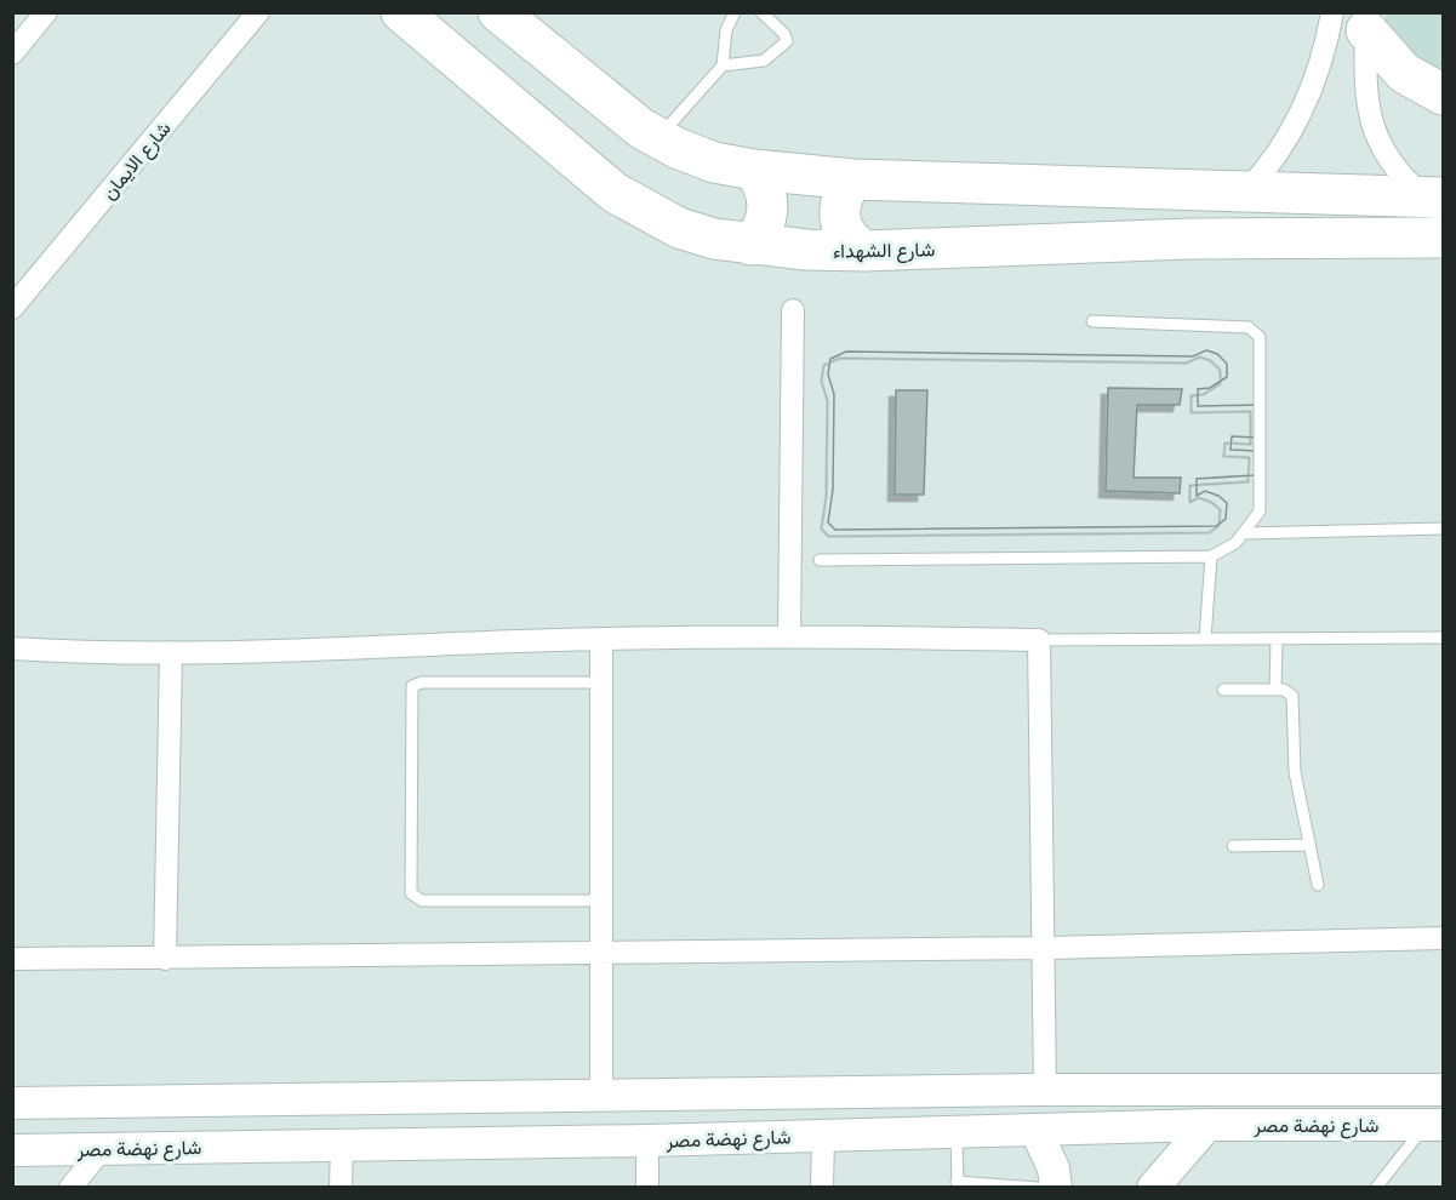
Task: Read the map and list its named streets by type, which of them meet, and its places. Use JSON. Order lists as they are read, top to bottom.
{
  "streets": {
    "highway": ["شارع الشهداء"],
    "street": ["شارع الايمان", "شارع نهضة مصر"]
  }
}
